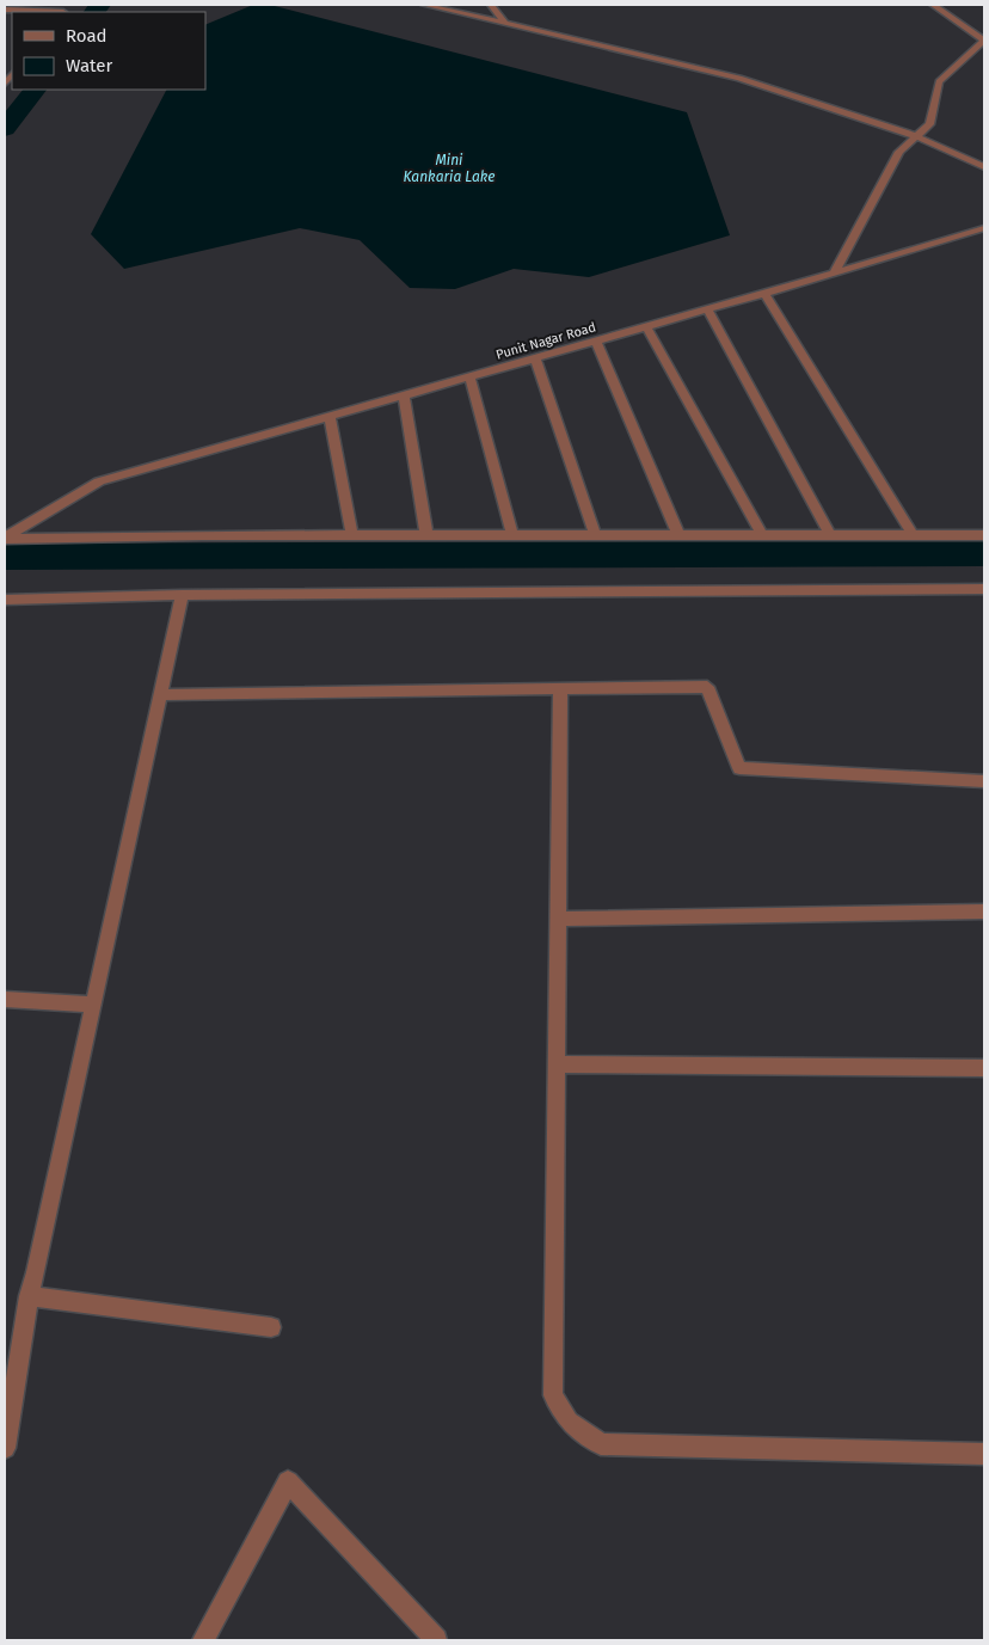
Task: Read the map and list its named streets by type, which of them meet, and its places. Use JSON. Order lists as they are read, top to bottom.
{
  "streets": {
    "street": ["Punit Nagar Road"]
  },
  "water": ["Mini Kankaria Lake"],
  "legend": ["Road", "Water"]
}
